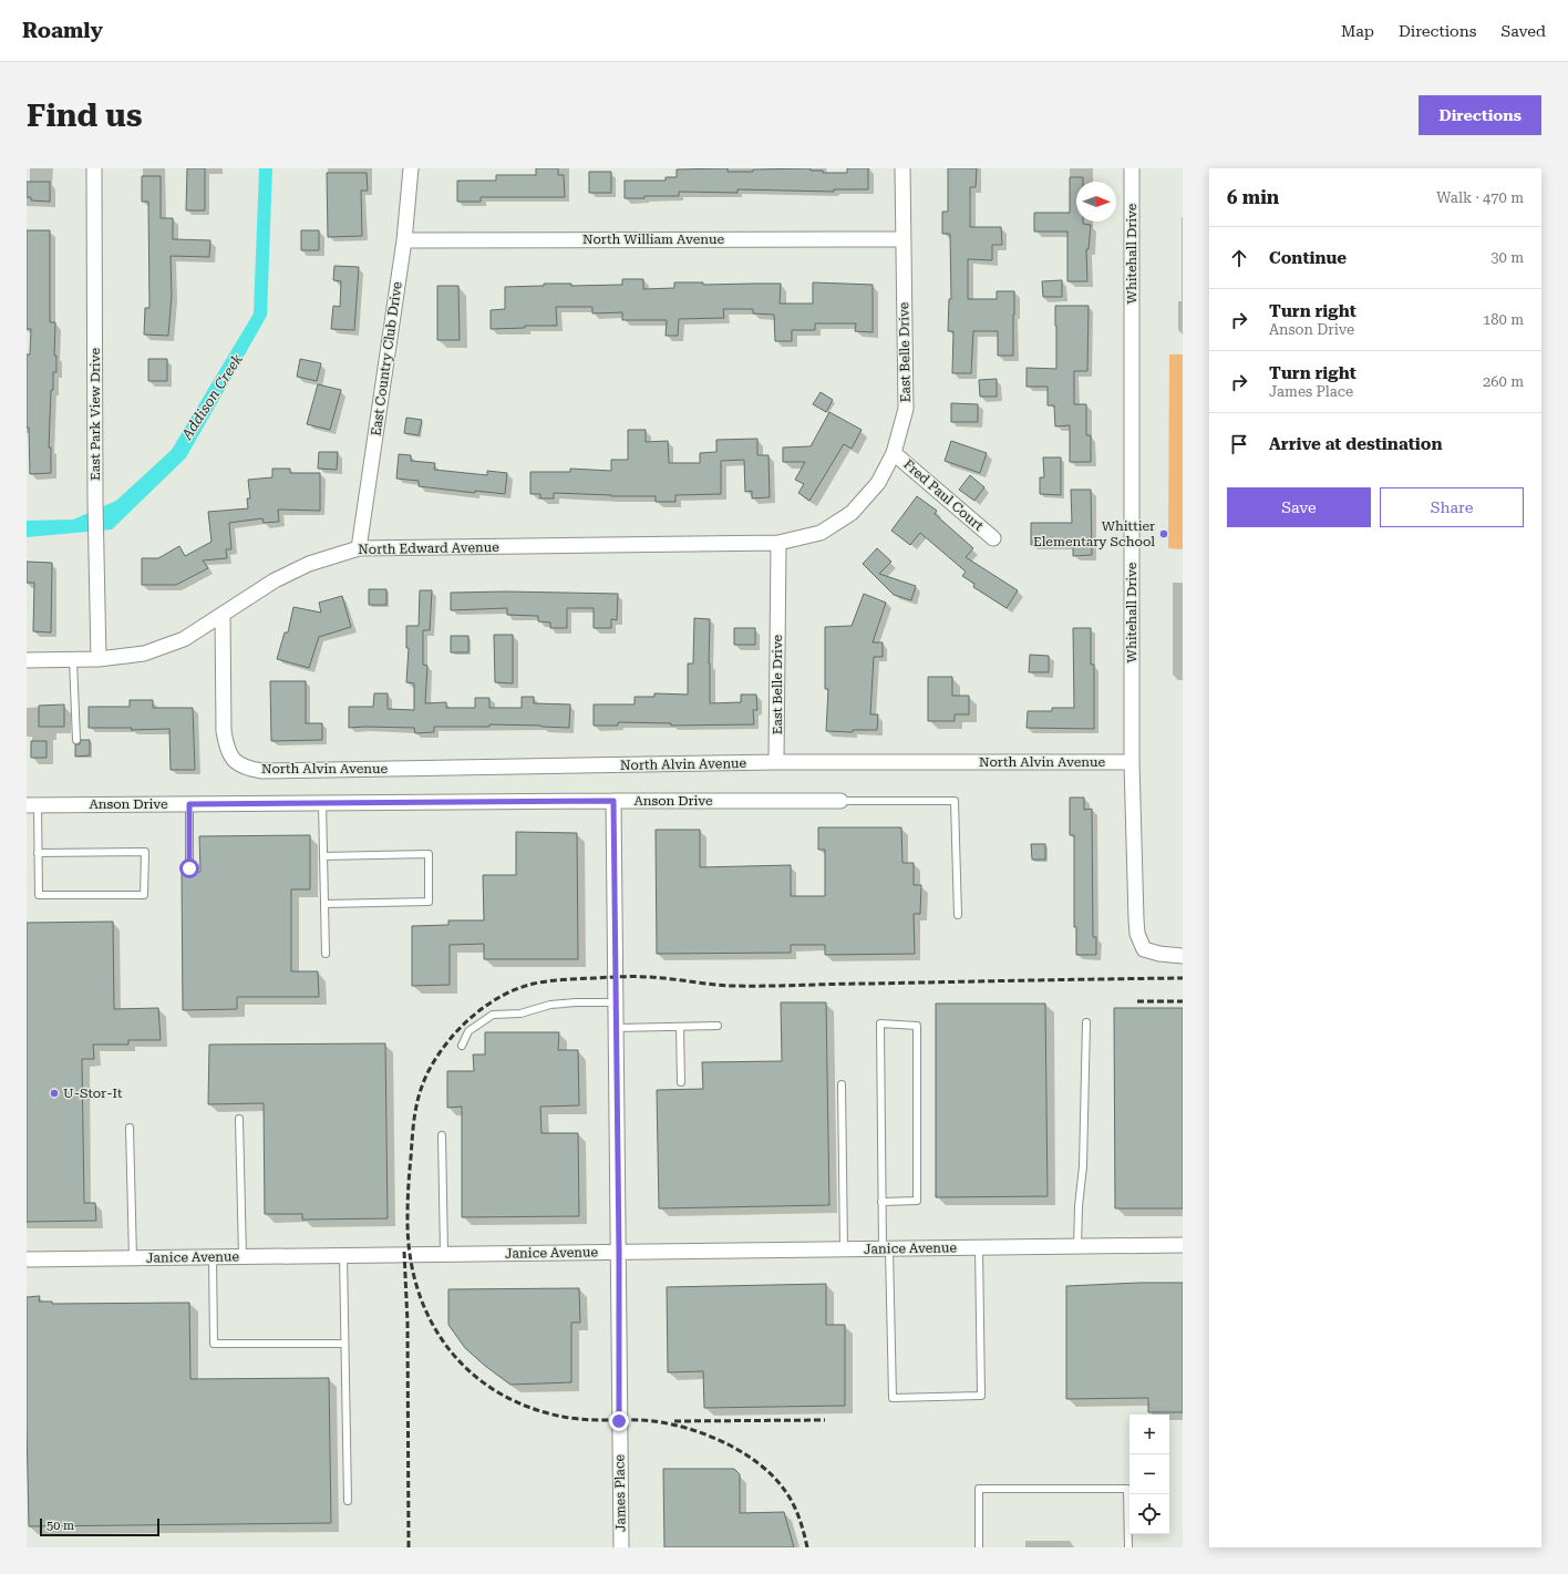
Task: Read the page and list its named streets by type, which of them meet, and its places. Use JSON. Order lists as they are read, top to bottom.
{
  "streets": {
    "street": [
      "North William Avenue",
      "Whitehall Drive",
      "East Belle Drive",
      "East Country Club Drive",
      "East Park View Drive",
      "Fred Paul Court",
      "North Edward Avenue",
      "North Alvin Avenue",
      "Anson Drive",
      "Janice Avenue",
      "James Place"
    ]
  },
  "crossings": [
    ["North William Avenue", "East Belle Drive"],
    ["North William Avenue", "East Country Club Drive"],
    ["Whitehall Drive", "North Alvin Avenue"],
    ["East Belle Drive", "Fred Paul Court"],
    ["East Belle Drive", "North Edward Avenue"],
    ["East Belle Drive", "North Alvin Avenue"],
    ["East Country Club Drive", "North Edward Avenue"],
    ["East Park View Drive", "North Edward Avenue"],
    ["North Edward Avenue", "North Alvin Avenue"],
    ["Anson Drive", "James Place"],
    ["Janice Avenue", "James Place"]
  ],
  "water": ["Addison Creek"],
  "places": ["Whittier Elementary School", "U-Stor-It"],
  "scale_bar": "50 m",
  "north": "right",
  "page": {
    "header": "Roamly",
    "nav": ["Map", "Directions", "Saved"],
    "buttons": [
      "Directions",
      ["Save", "Share"]
    ],
    "title": "Find us",
    "heading": ["6 min", "Walk · 470 m"],
    "list": [
      ["Continue", "30 m"],
      ["Turn right", "Anson Drive", "180 m"],
      ["Turn right", "James Place", "260 m"],
      "Arrive at destination"
    ],
    "map_buttons": ["+", "−"],
    "scale": "50 m"
  }
}
